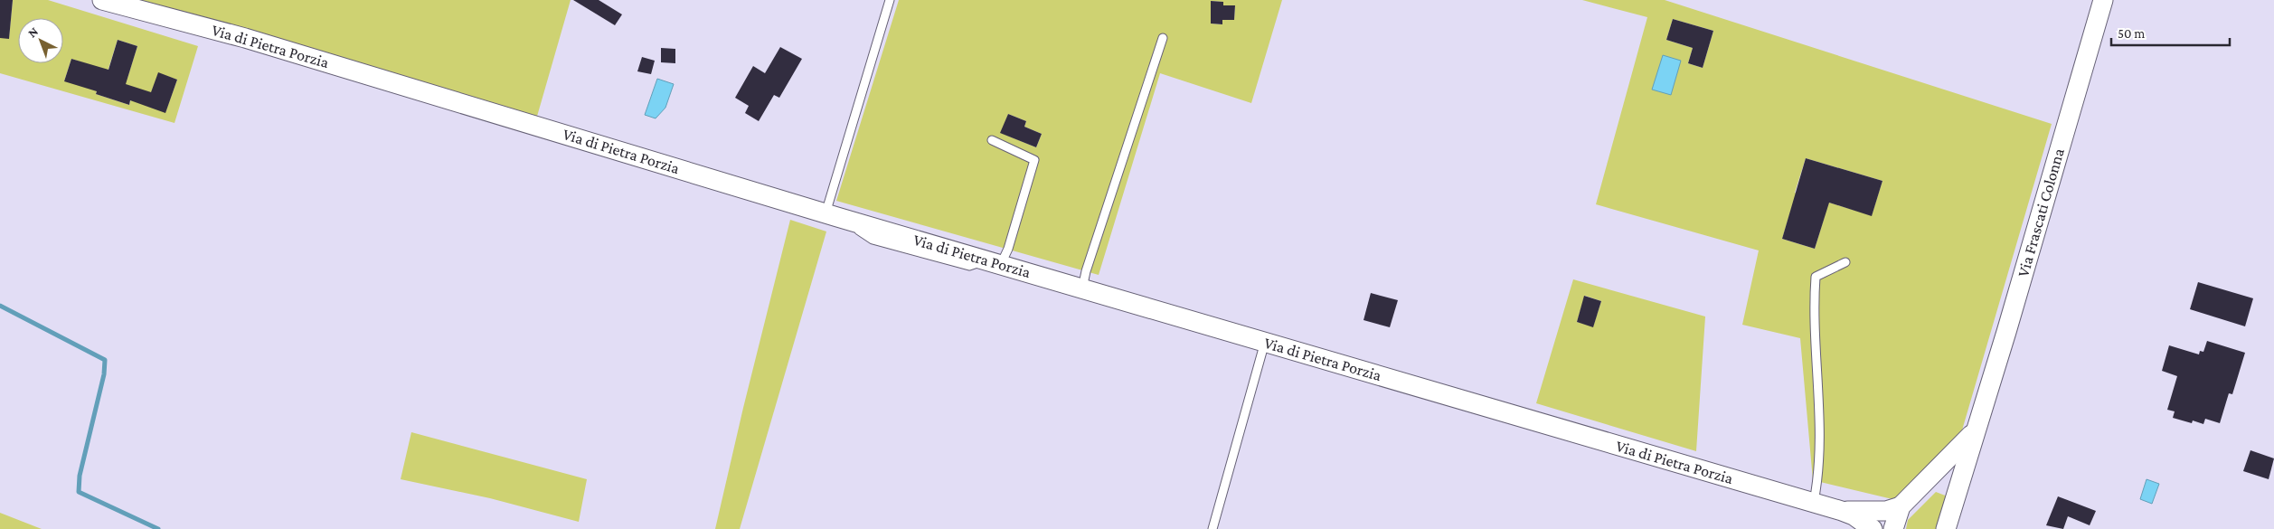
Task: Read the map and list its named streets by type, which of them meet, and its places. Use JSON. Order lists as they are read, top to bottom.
{
  "streets": {
    "street": ["Via di Pietra Porzia", "Via Frascati Colonna"]
  },
  "scale_bar": "50 m",
  "north": "top left"
}
